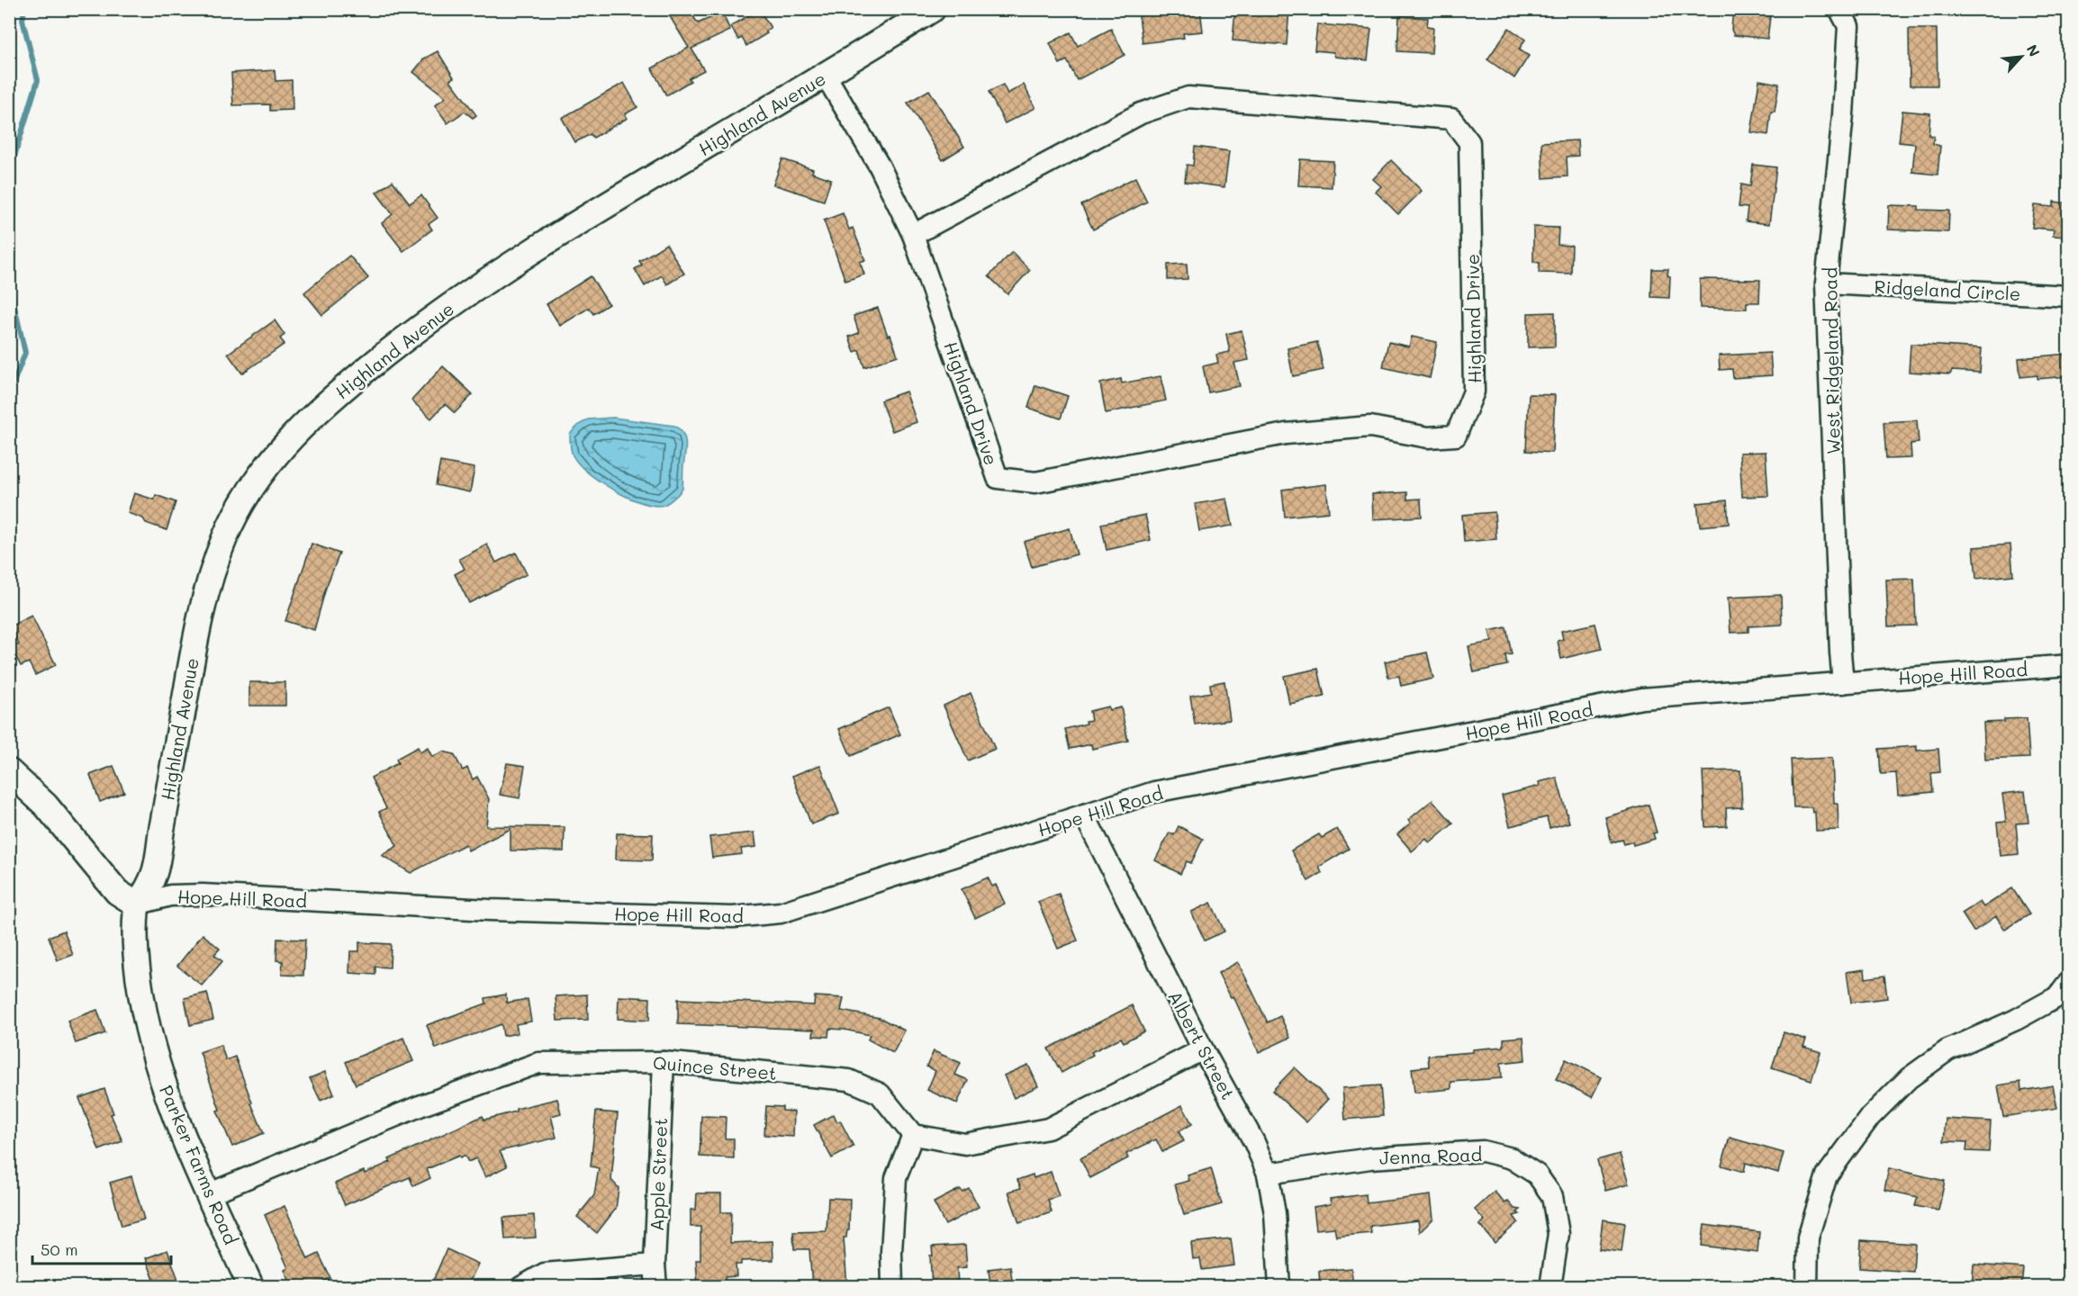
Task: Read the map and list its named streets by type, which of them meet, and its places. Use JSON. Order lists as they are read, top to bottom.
{
  "streets": {
    "street": [
      "Highland Avenue",
      "Ridgeland Circle",
      "Highland Drive",
      "West Ridgeland Road",
      "Hope Hill Road",
      "Albert Street",
      "Quince Street",
      "Jenna Road",
      "Parker Farms Road",
      "Apple Street"
    ]
  },
  "crossings": [
    ["Highland Avenue", "Highland Drive"],
    ["Highland Avenue", "Hope Hill Road"],
    ["Highland Avenue", "Parker Farms Road"],
    ["Ridgeland Circle", "West Ridgeland Road"],
    ["West Ridgeland Road", "Hope Hill Road"],
    ["Hope Hill Road", "Albert Street"],
    ["Hope Hill Road", "Parker Farms Road"],
    ["Albert Street", "Jenna Road"],
    ["Quince Street", "Parker Farms Road"],
    ["Quince Street", "Apple Street"]
  ],
  "scale_bar": "50 m",
  "north": "top right"
}
